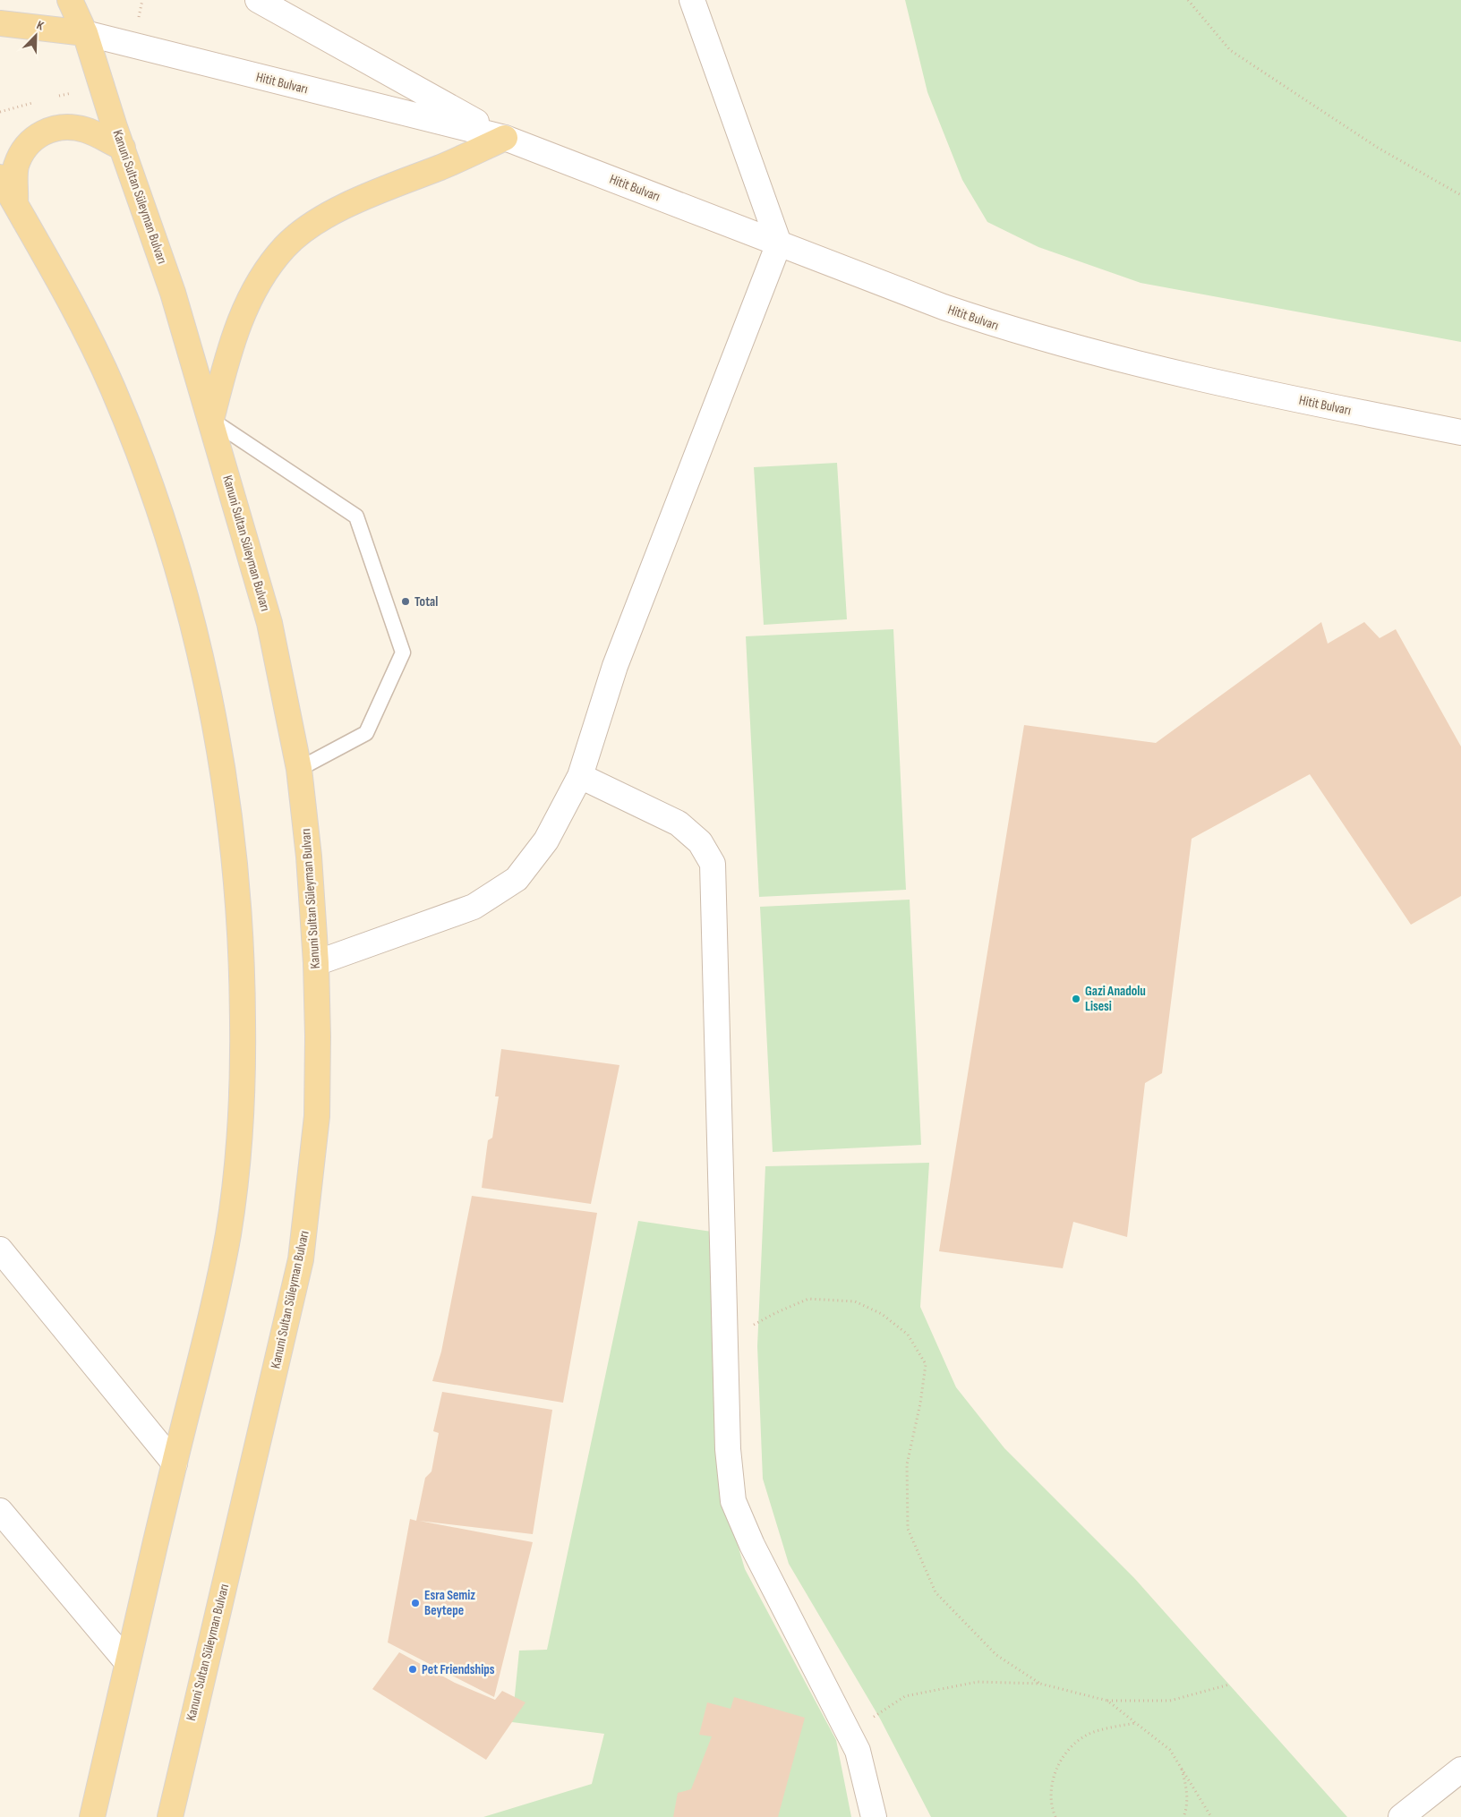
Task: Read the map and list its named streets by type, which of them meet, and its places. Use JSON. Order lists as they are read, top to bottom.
{
  "streets": {
    "main road": ["Kanuni Sultan Süleyman Bulvarı"],
    "street": ["Hitit Bulvarı"]
  },
  "crossings": [
    ["Hitit Bulvarı", "Kanuni Sultan Süleyman Bulvarı"]
  ],
  "places": [
    "Total",
    "Gazi Anadolu Lisesi",
    "Esra Semiz Beytepe",
    "Pet Friendships"
  ],
  "north": "top right"
}
